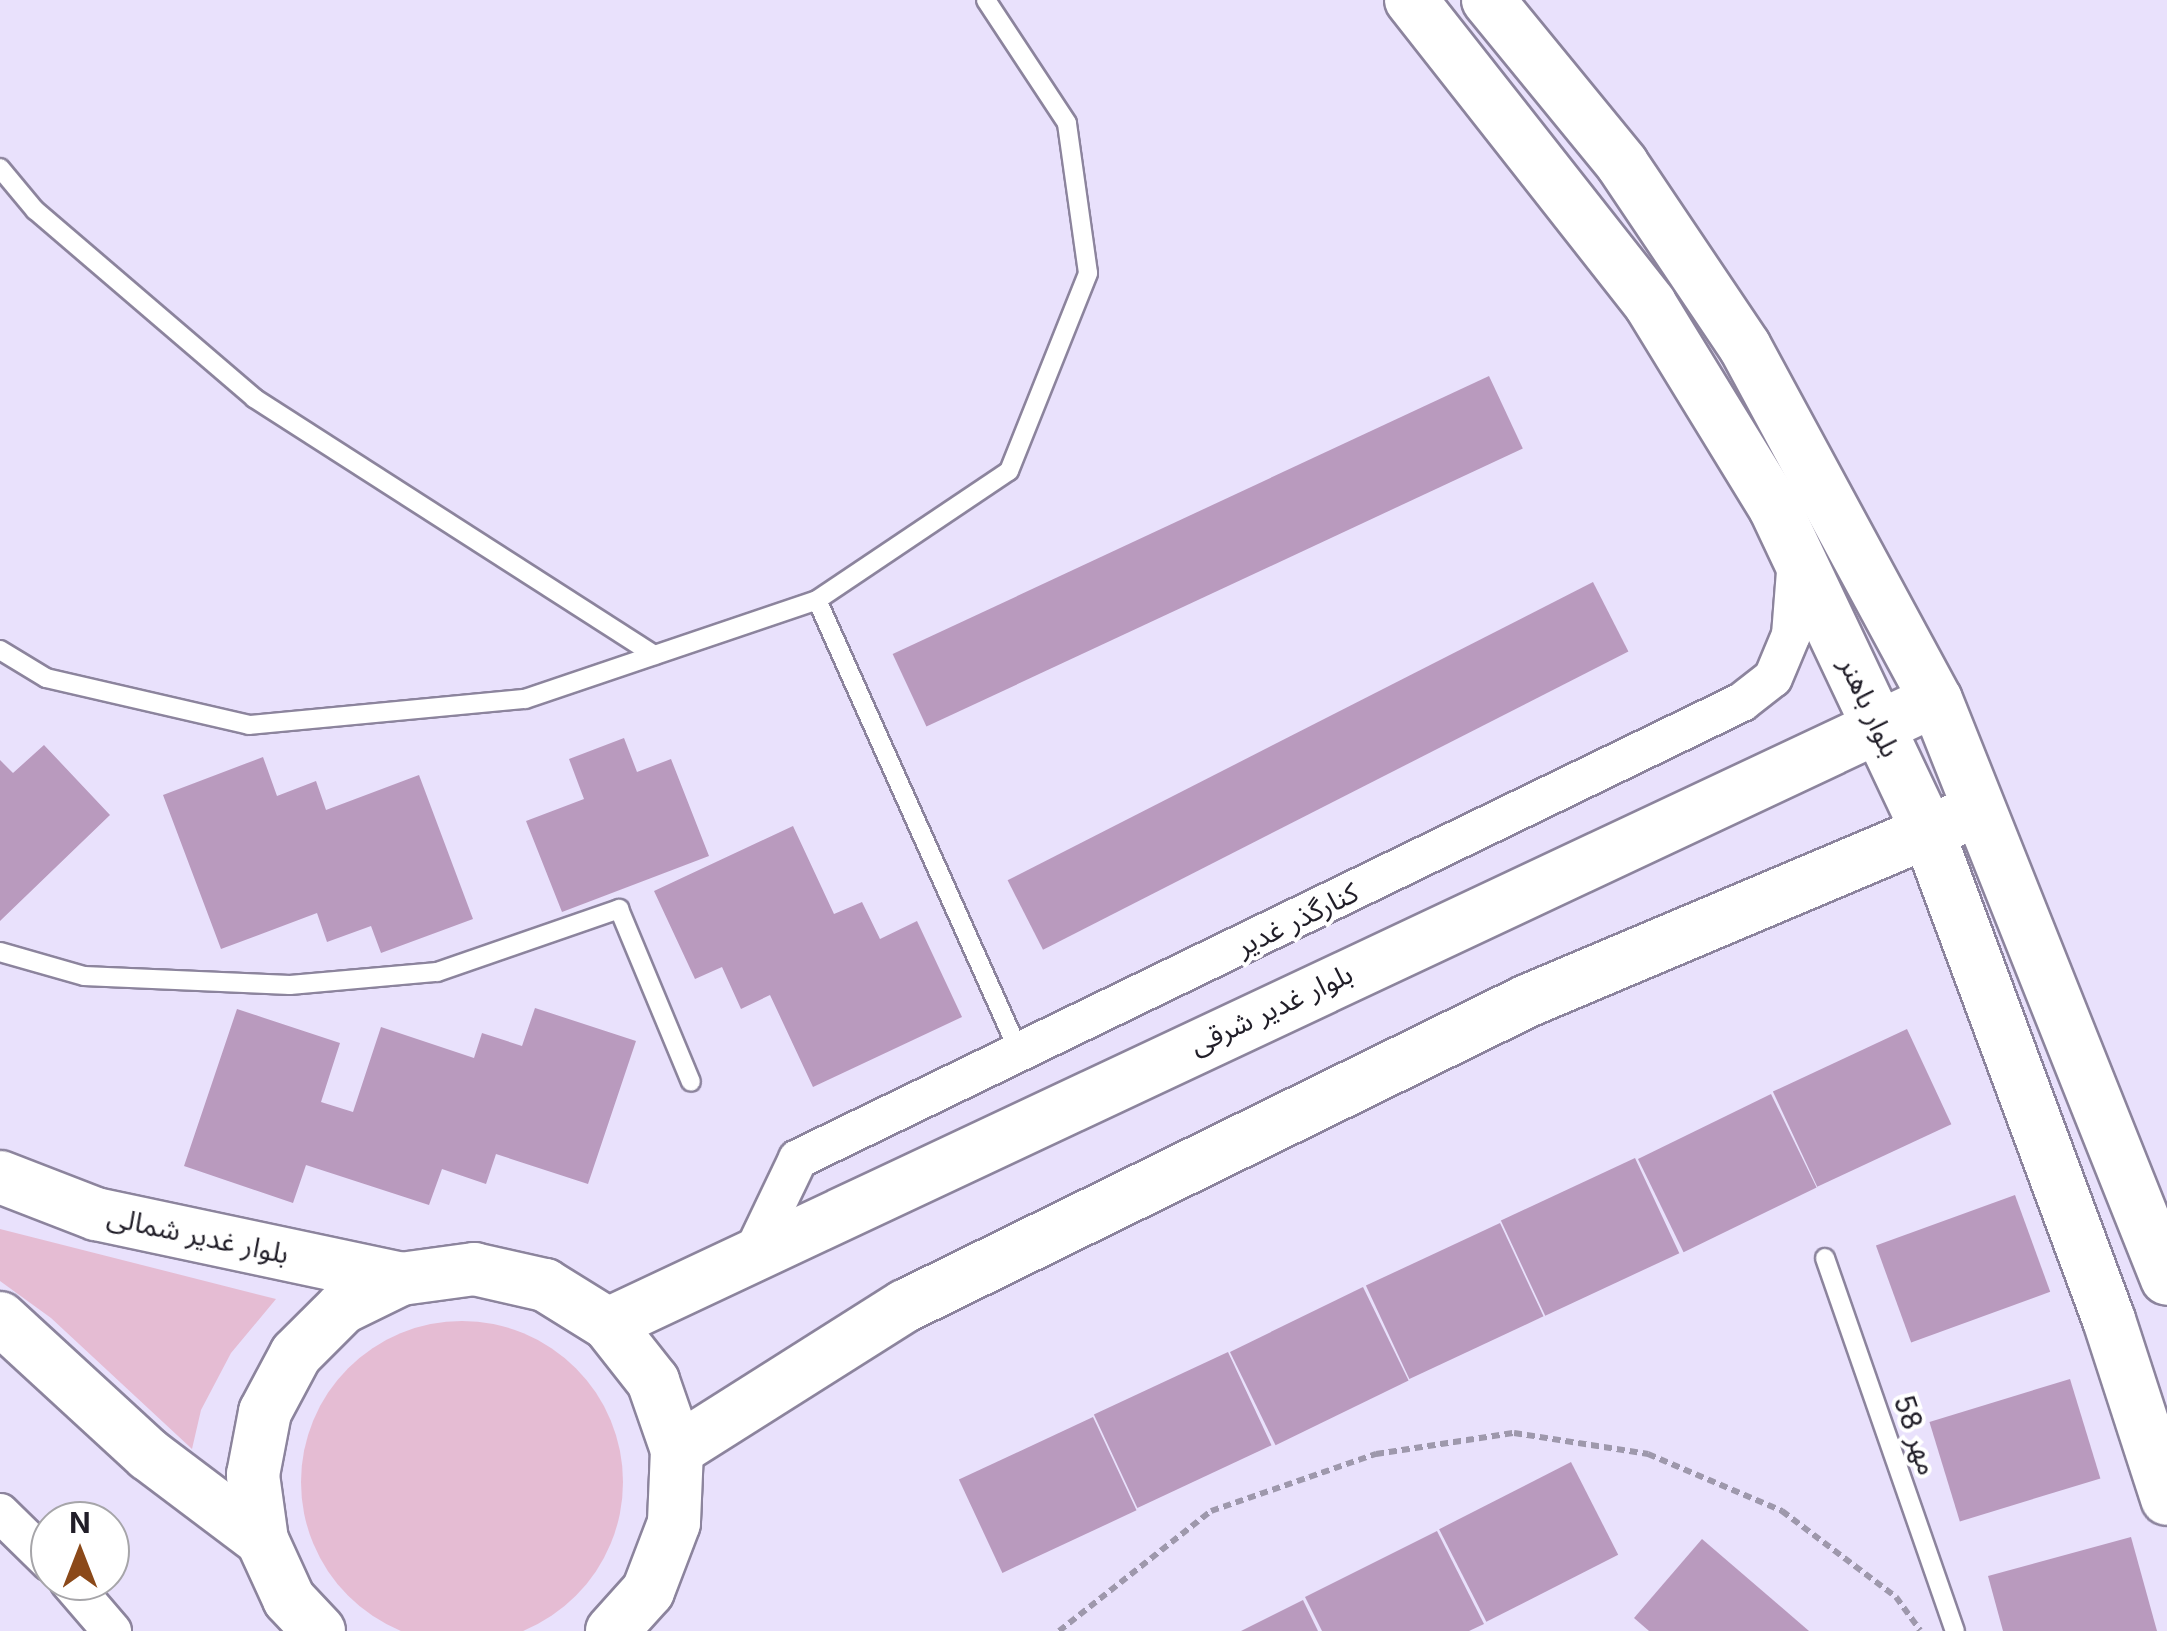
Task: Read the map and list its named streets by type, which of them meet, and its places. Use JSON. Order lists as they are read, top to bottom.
{
  "streets": {
    "main road": ["بلوار باهنر", "بلوار غدیر شرقی", "بلوار غدیر شمالی"],
    "street": ["کنارگذر غدیر"],
    "lane": ["مهر 58"]
  },
  "crossings": [
    ["بلوار باهنر", "کنارگذر غدیر"],
    ["بلوار باهنر", "بلوار غدیر شرقی"],
    ["کنارگذر غدیر", "بلوار غدیر شرقی"]
  ],
  "north": "top"
}
